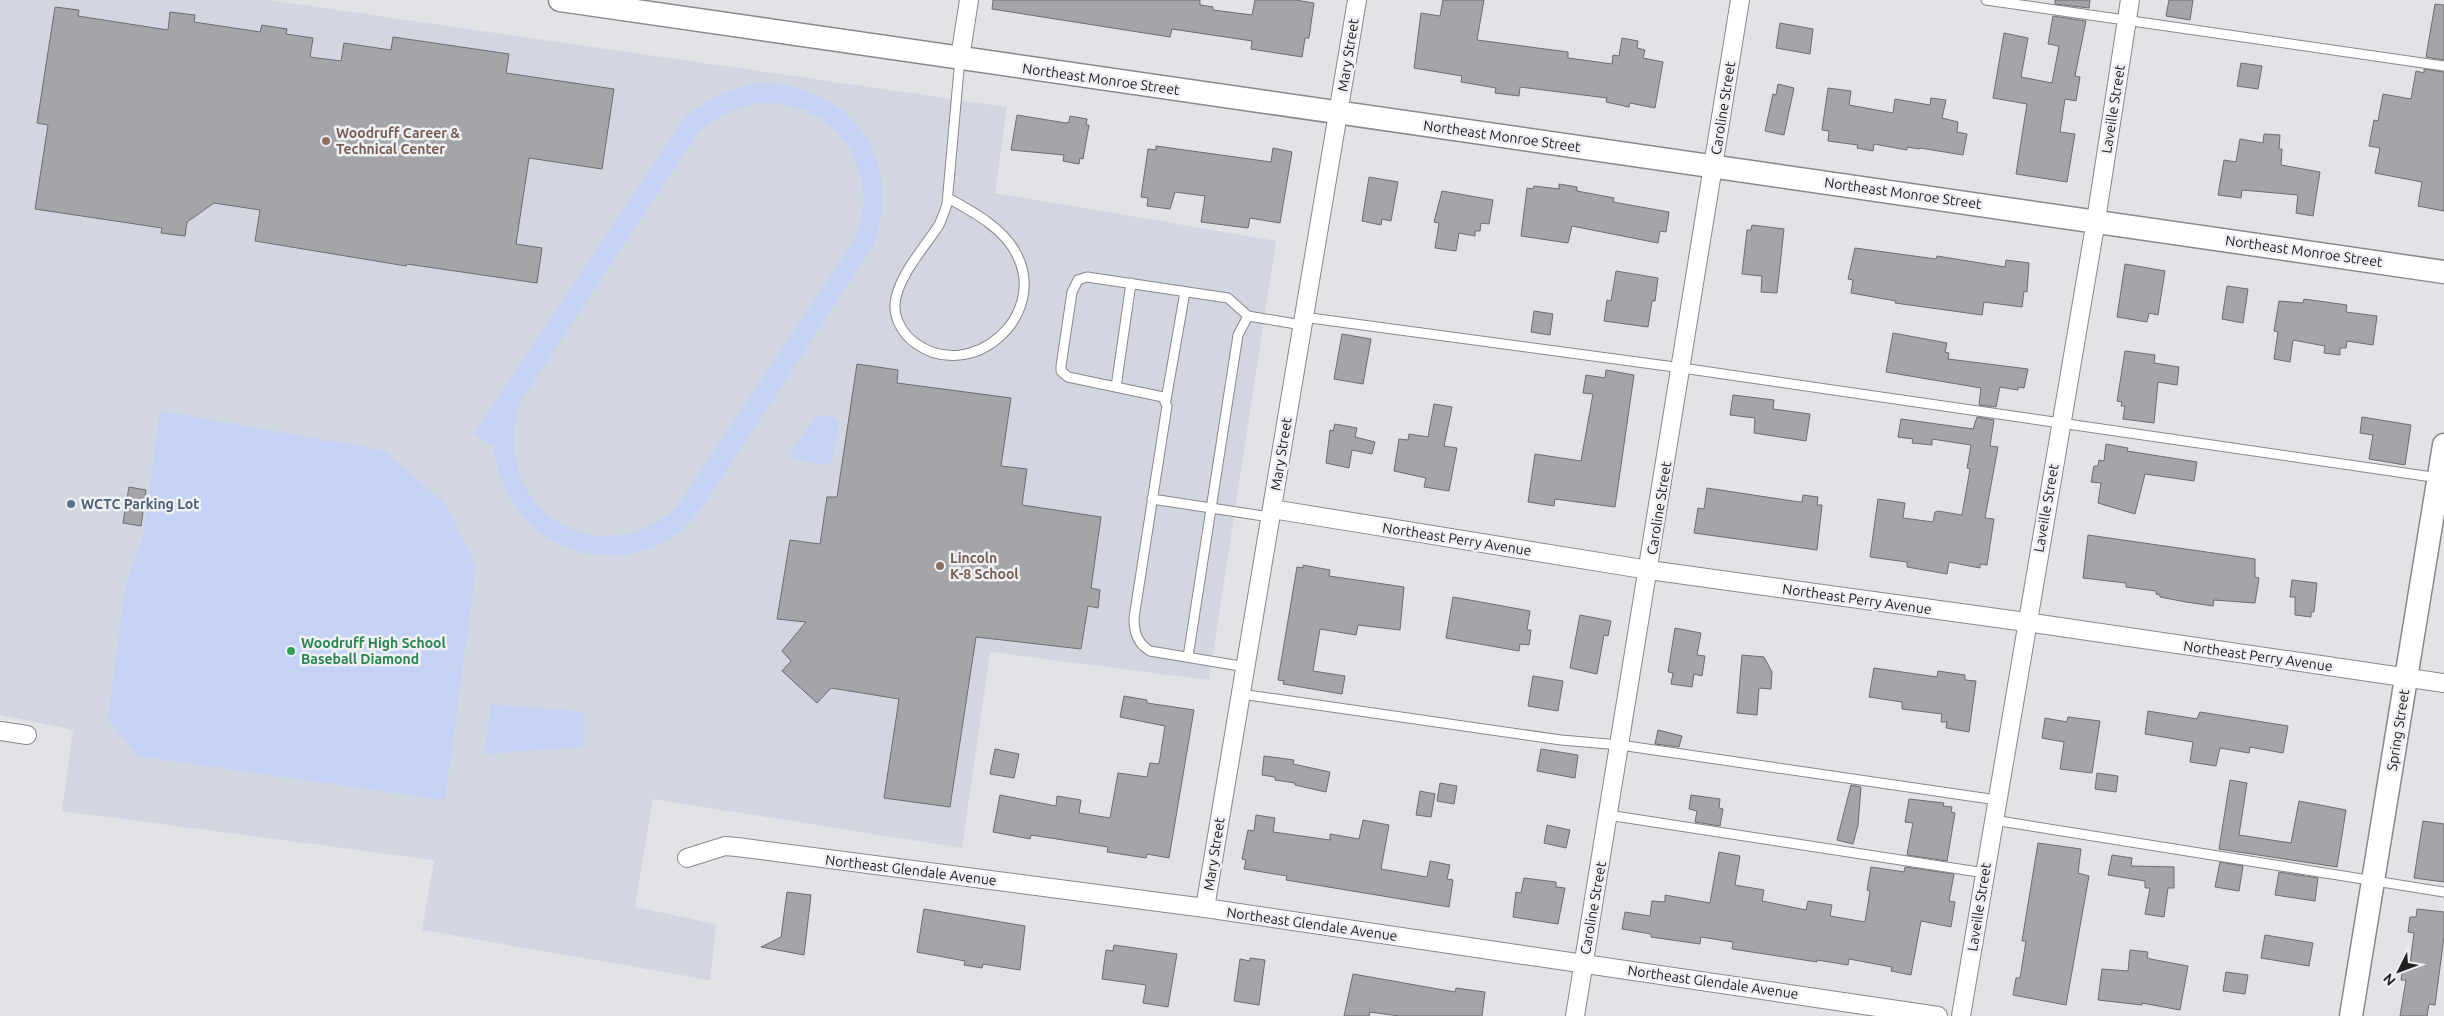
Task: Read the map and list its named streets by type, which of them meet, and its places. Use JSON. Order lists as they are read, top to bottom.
{
  "streets": {
    "street": [
      "Mary Street",
      "Northeast Monroe Street",
      "Caroline Street",
      "Laveille Street",
      "Northeast Perry Avenue",
      "Spring Street",
      "Northeast Glendale Avenue"
    ]
  },
  "crossings": [
    ["Mary Street", "Northeast Monroe Street"],
    ["Mary Street", "Northeast Perry Avenue"],
    ["Mary Street", "Northeast Glendale Avenue"],
    ["Northeast Monroe Street", "Caroline Street"],
    ["Northeast Monroe Street", "Laveille Street"],
    ["Caroline Street", "Northeast Perry Avenue"],
    ["Caroline Street", "Northeast Glendale Avenue"],
    ["Laveille Street", "Northeast Perry Avenue"],
    ["Northeast Perry Avenue", "Spring Street"]
  ],
  "places": [
    "Woodruff Career & Technical Center",
    "WCTC Parking Lot",
    "Lincoln K-8 School",
    "Woodruff High School Baseball Diamond"
  ],
  "north": "bottom left"
}
